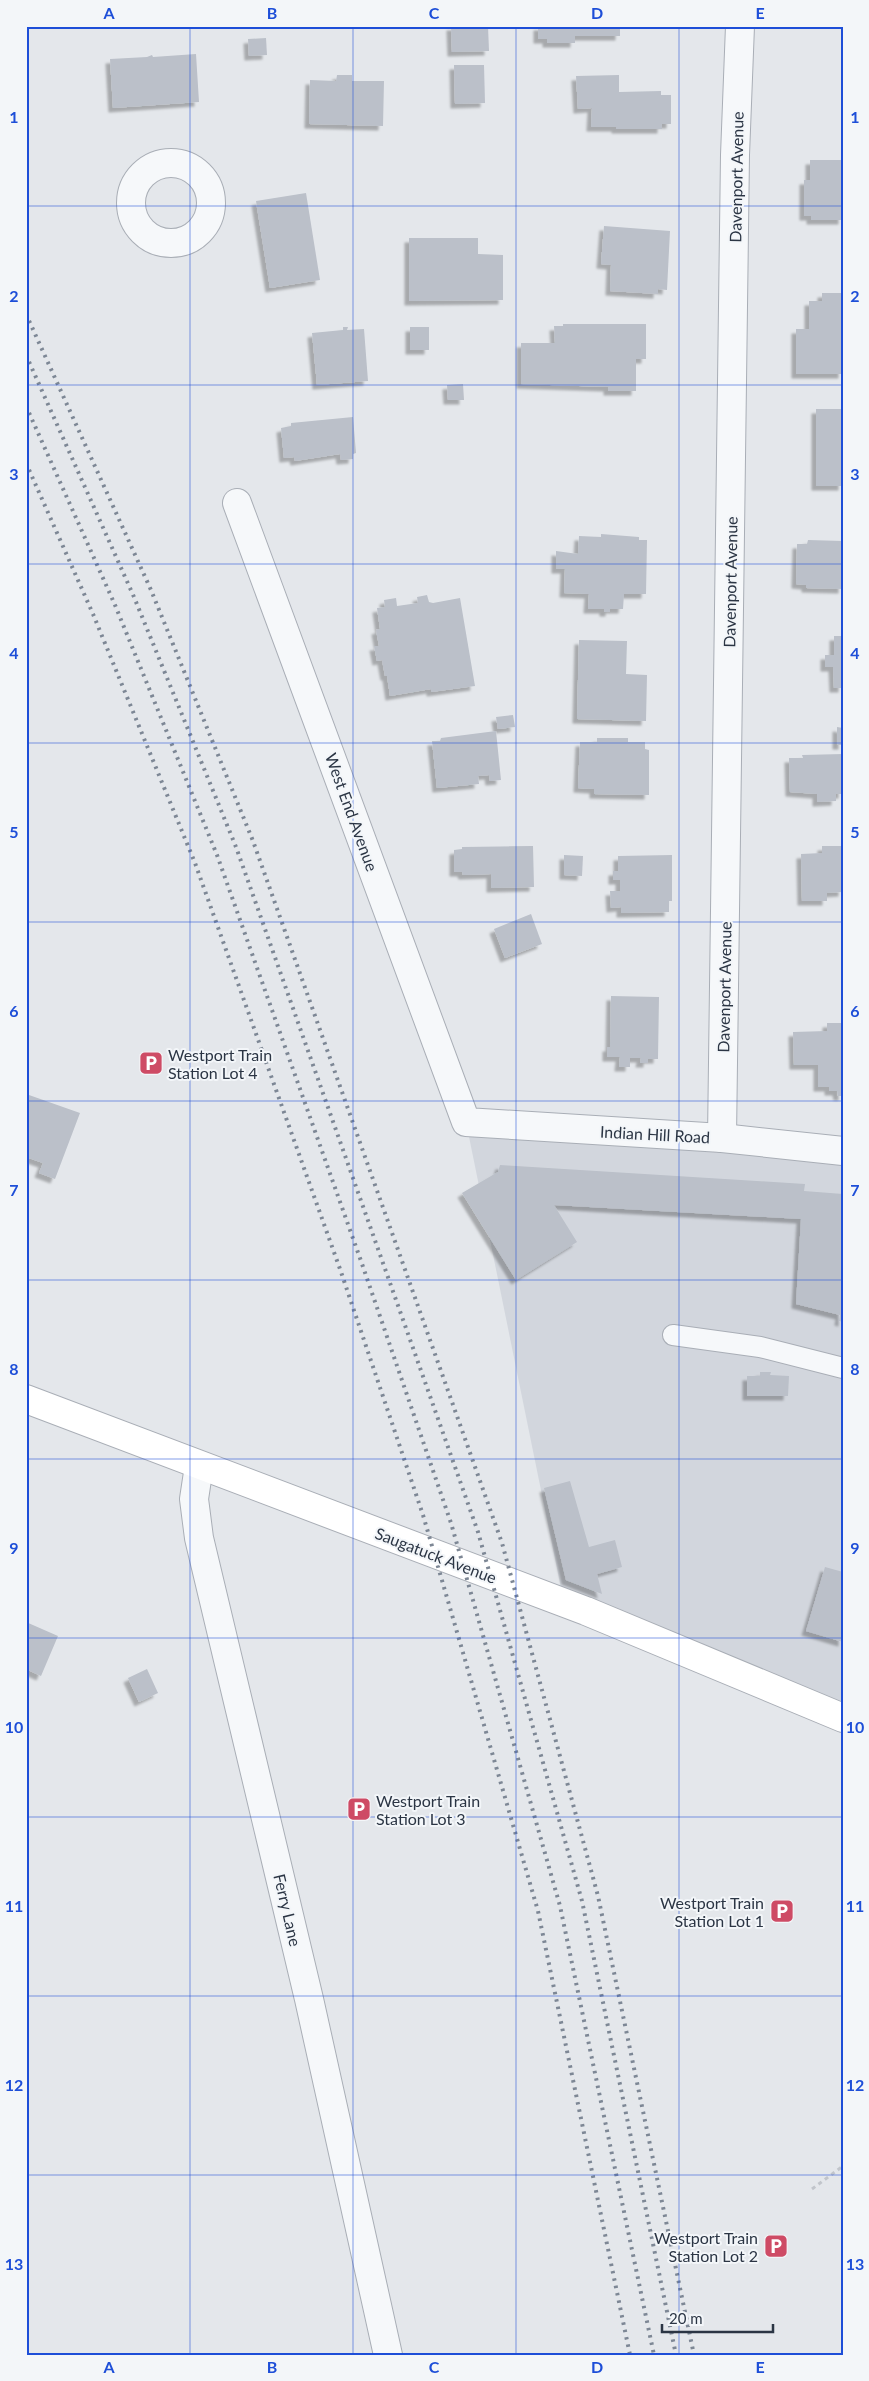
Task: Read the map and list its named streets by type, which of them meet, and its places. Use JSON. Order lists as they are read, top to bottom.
{
  "streets": {
    "main road": ["Saugatuck Avenue"],
    "street": [
      "Davenport Avenue",
      "West End Avenue",
      "Indian Hill Road",
      "Ferry Lane"
    ]
  },
  "crossings": [
    ["Davenport Avenue", "Indian Hill Road"],
    ["West End Avenue", "Indian Hill Road"],
    ["Saugatuck Avenue", "Ferry Lane"]
  ],
  "places": {
    "parking": [
      "Westport Train Station Lot 4",
      "Westport Train Station Lot 3",
      "Westport Train Station Lot 1",
      "Westport Train Station Lot 2"
    ]
  },
  "scale_bar": "20 m",
  "grid": {
    "columns": [
      "A",
      "B",
      "C",
      "D",
      "E"
    ],
    "rows": [
      "1",
      "2",
      "3",
      "4",
      "5",
      "6",
      "7",
      "8",
      "9",
      "10",
      "11",
      "12",
      "13"
    ]
  }
}
